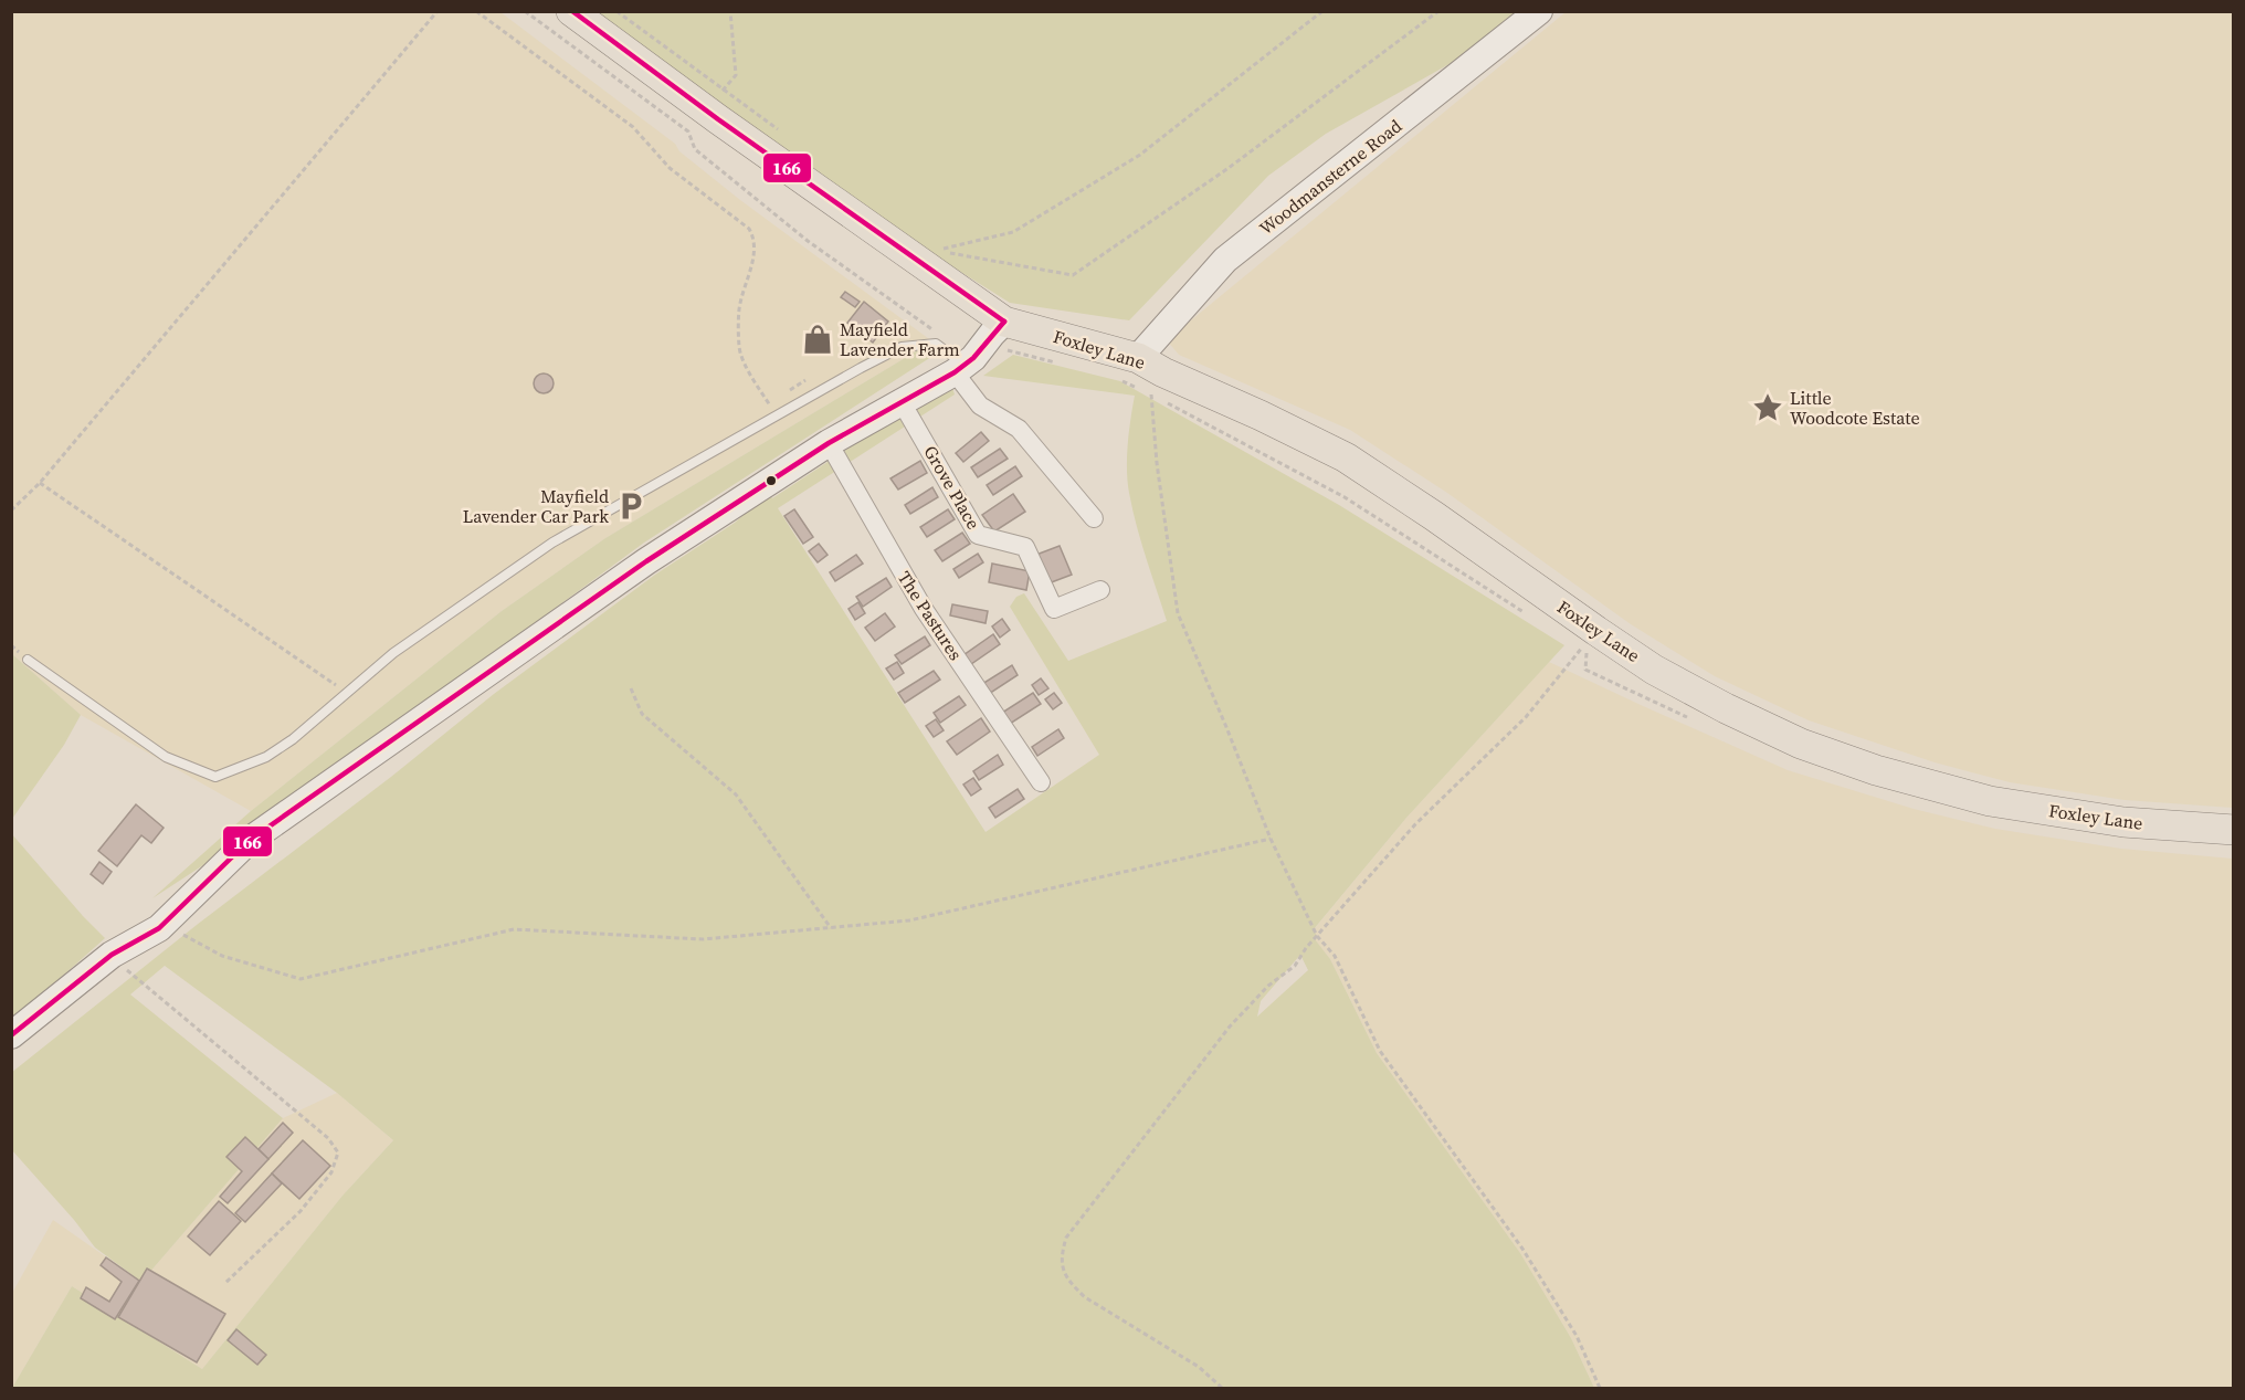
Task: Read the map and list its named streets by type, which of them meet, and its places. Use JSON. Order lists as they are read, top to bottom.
{
  "streets": {
    "main road": ["Woodmansterne Road", "Foxley Lane"],
    "street": ["Grove Place", "The Pastures"]
  },
  "crossings": [
    ["Woodmansterne Road", "Foxley Lane"]
  ],
  "places": {
    "shop": ["Mayfield Lavender Farm"],
    "place": ["Little Woodcote Estate"],
    "parking": ["Mayfield Lavender Car Park"]
  },
  "lines": ["transit line 166"]
}
